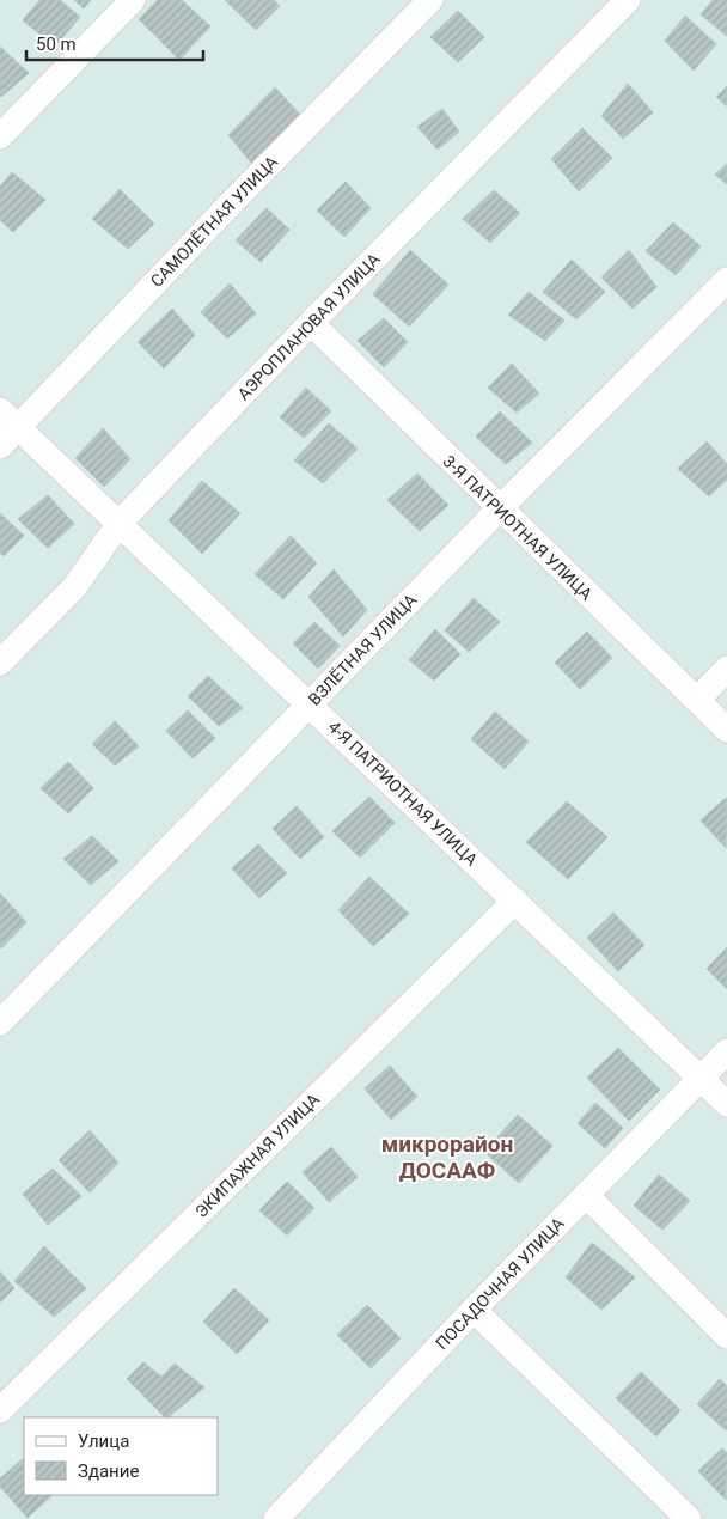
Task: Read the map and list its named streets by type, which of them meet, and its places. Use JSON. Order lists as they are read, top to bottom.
{
  "streets": {
    "street": [
      "САМОЛЁТНАЯ УЛИЦА",
      "АЭРОПЛАНОВАЯ УЛИЦА",
      "3-Я ПАТРИОТНАЯ УЛИЦА",
      "ВЗЛЁТНАЯ УЛИЦА",
      "4-Я ПАТРИОТНАЯ УЛИЦА",
      "ЭКИПАЖНАЯ УЛИЦА",
      "ПОСАДОЧНАЯ УЛИЦА"
    ]
  },
  "crossings": [
    ["САМОЛЁТНАЯ УЛИЦА", "4-Я ПАТРИОТНАЯ УЛИЦА"],
    ["АЭРОПЛАНОВАЯ УЛИЦА", "3-Я ПАТРИОТНАЯ УЛИЦА"],
    ["АЭРОПЛАНОВАЯ УЛИЦА", "4-Я ПАТРИОТНАЯ УЛИЦА"],
    ["3-Я ПАТРИОТНАЯ УЛИЦА", "ВЗЛЁТНАЯ УЛИЦА"],
    ["ВЗЛЁТНАЯ УЛИЦА", "4-Я ПАТРИОТНАЯ УЛИЦА"],
    ["4-Я ПАТРИОТНАЯ УЛИЦА", "ЭКИПАЖНАЯ УЛИЦА"],
    ["4-Я ПАТРИОТНАЯ УЛИЦА", "ПОСАДОЧНАЯ УЛИЦА"]
  ],
  "districts": ["микрорайон ДОСААФ"],
  "legend": ["Улица", "Здание"],
  "scale_bar": "50 m"
}
